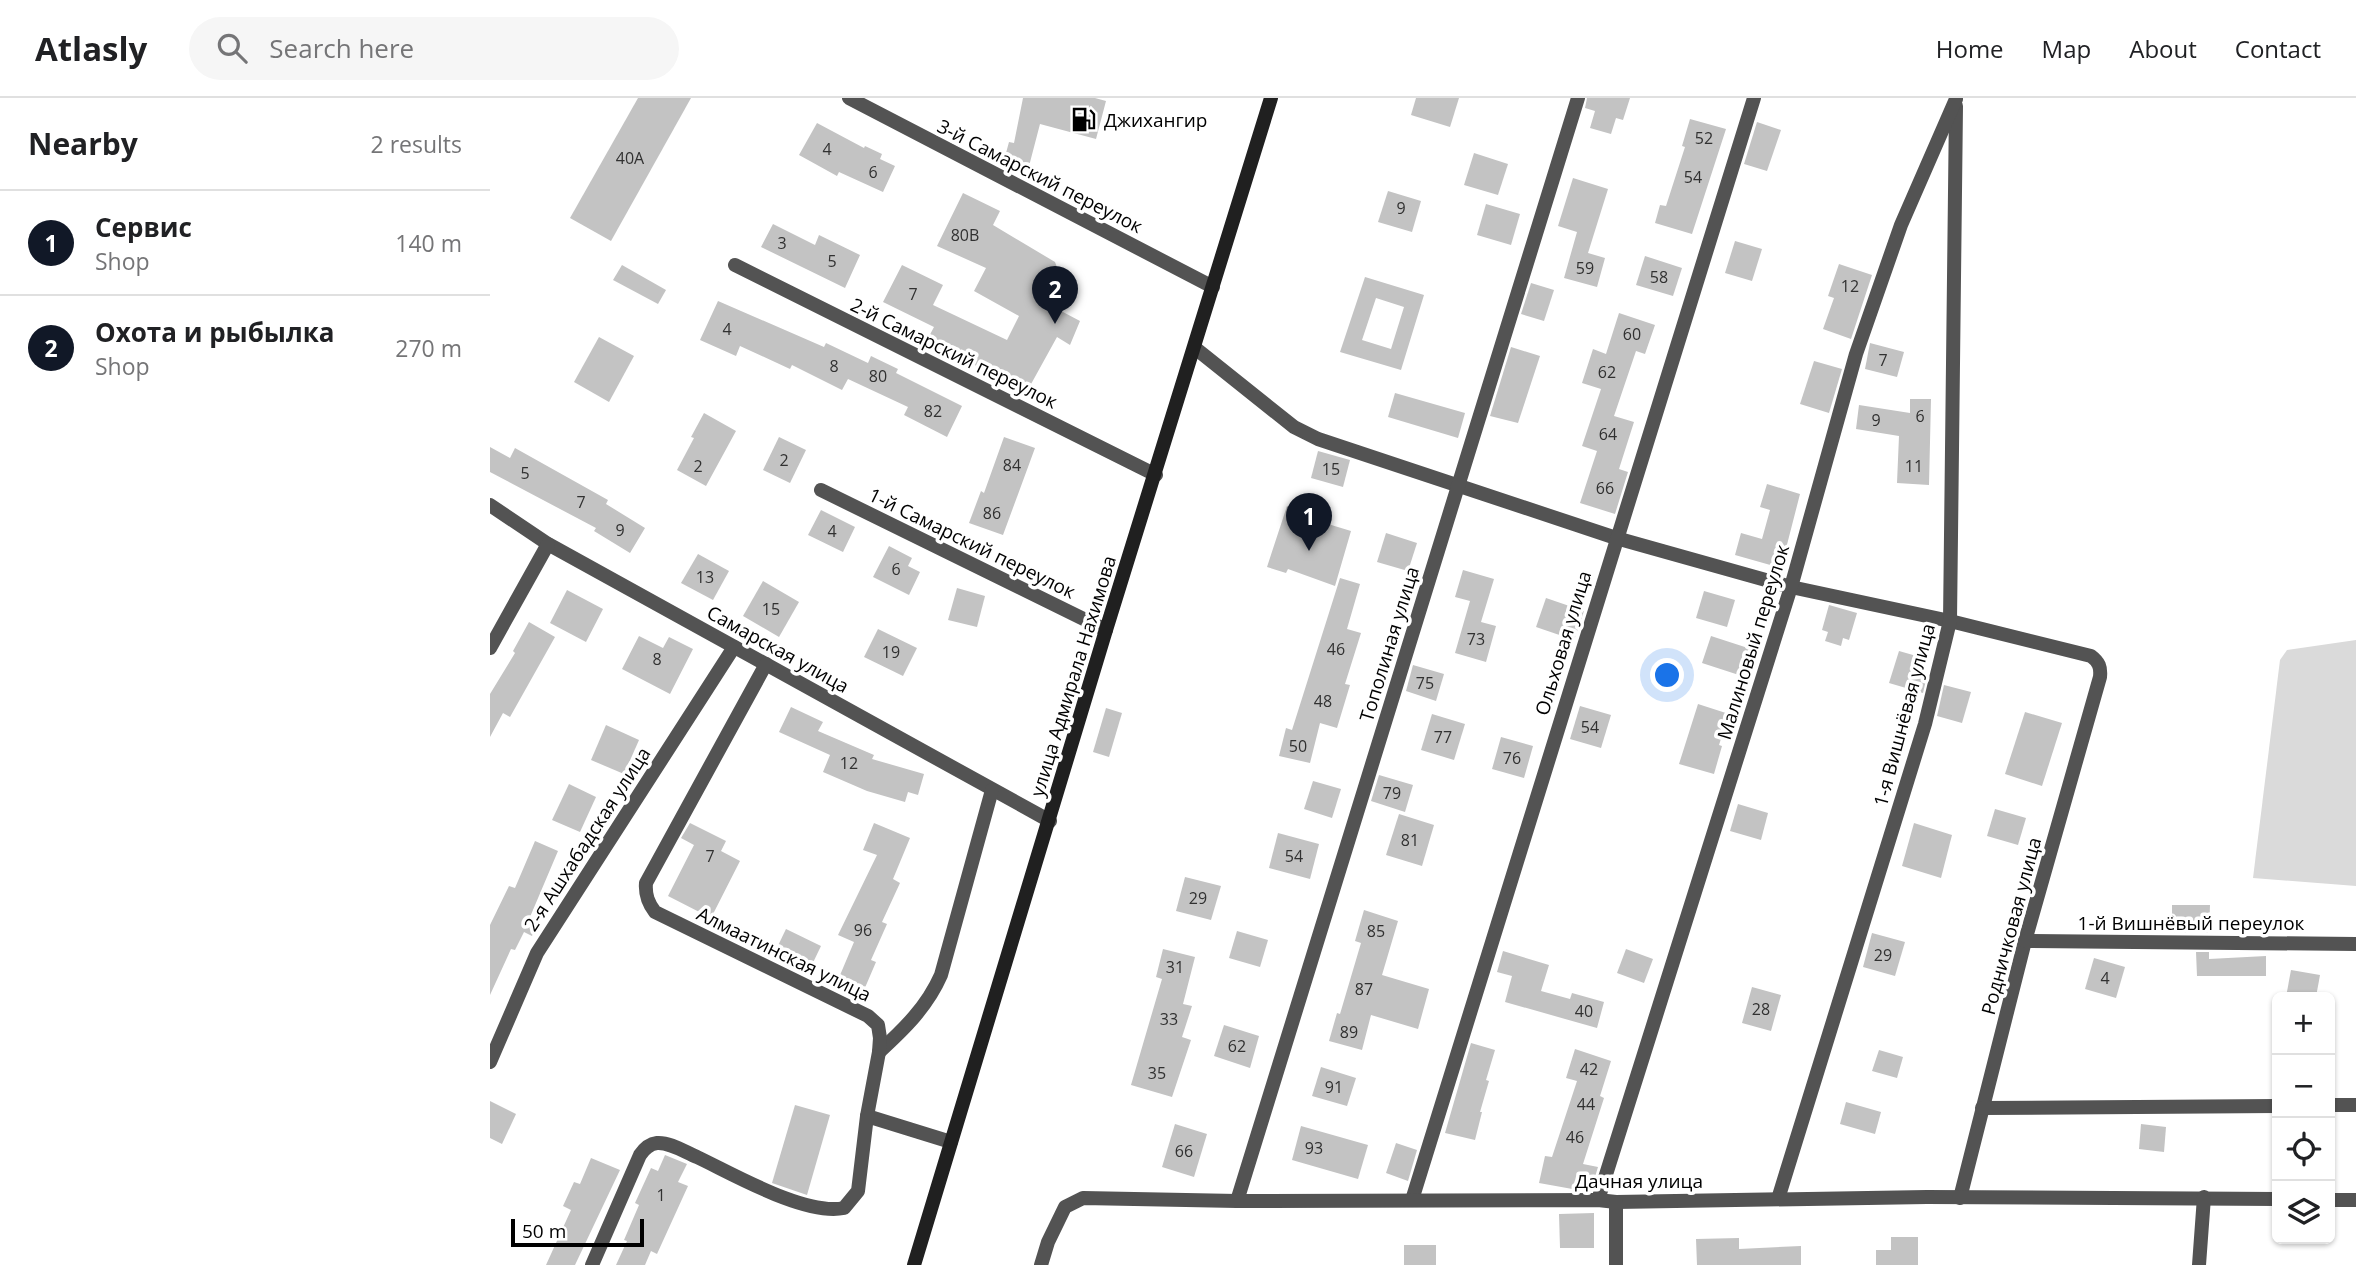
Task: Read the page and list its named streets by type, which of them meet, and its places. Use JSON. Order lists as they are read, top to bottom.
{
  "streets": {
    "main road": ["улица Адмирала Нахимова"],
    "street": [
      "3-й Самарский переулок",
      "2-й Самарский переулок",
      "1-й Самарский переулок",
      "Малиновый переулок",
      "Ольховая улица",
      "Тополиная улица",
      "Самарская улица",
      "1-я Вишнёвая улица",
      "2-я Ашхабадская улица",
      "1-й Вишнёвый переулок",
      "Родничковая улица",
      "Алмаатинская улица",
      "Дачная улица"
    ]
  },
  "crossings": [
    ["3-й Самарский переулок", "улица Адмирала Нахимова"],
    ["2-й Самарский переулок", "улица Адмирала Нахимова"],
    ["1-й Самарский переулок", "улица Адмирала Нахимова"],
    ["Малиновый переулок", "1-я Вишнёвая улица"],
    ["Малиновый переулок", "Дачная улица"],
    ["Ольховая улица", "Дачная улица"],
    ["Тополиная улица", "Дачная улица"],
    ["Самарская улица", "улица Адмирала Нахимова"],
    ["Самарская улица", "2-я Ашхабадская улица"],
    ["Самарская улица", "Алмаатинская улица"],
    ["1-я Вишнёвая улица", "Родничковая улица"],
    ["1-я Вишнёвая улица", "Дачная улица"],
    ["1-й Вишнёвый переулок", "Родничковая улица"],
    ["Родничковая улица", "Дачная улица"]
  ],
  "places": {
    "fuel station": ["Джихангир"]
  },
  "house_numbers": [
    "52",
    "4",
    "40А",
    "6",
    "54",
    "9",
    "80В",
    "3",
    "5",
    "59",
    "58",
    "12",
    "7",
    "4",
    "60",
    "7",
    "8",
    "62",
    "80",
    "82",
    "6",
    "9",
    "64",
    "2",
    "84",
    "2",
    "11",
    "15",
    "5",
    "66",
    "7",
    "86",
    "9",
    "4",
    "6",
    "13",
    "15",
    "73",
    "46",
    "19",
    "8",
    "75",
    "48",
    "54",
    "77",
    "50",
    "76",
    "12",
    "79",
    "81",
    "7",
    "54",
    "29",
    "96",
    "85",
    "29",
    "31",
    "4",
    "87",
    "28",
    "40",
    "33",
    "89",
    "62",
    "42",
    "35",
    "91",
    "44",
    "46",
    "93",
    "66",
    "1"
  ],
  "scale_bar": "50 m",
  "page": {
    "header": "Atlasly",
    "search": "Search here",
    "nav": [
      "Home",
      "Map",
      "About",
      "Contact"
    ],
    "heading": ["Nearby", "2 results"],
    "list": [
      {
        "mark": "1",
        "name": "Сервис",
        "note": "Shop",
        "value": "140 m"
      },
      {
        "mark": "2",
        "name": "Охота и рыбылка",
        "note": "Shop",
        "value": "270 m"
      }
    ],
    "pins": ["2", "1"],
    "map_buttons": ["+", "−"],
    "scale": "50 m"
  }
}
